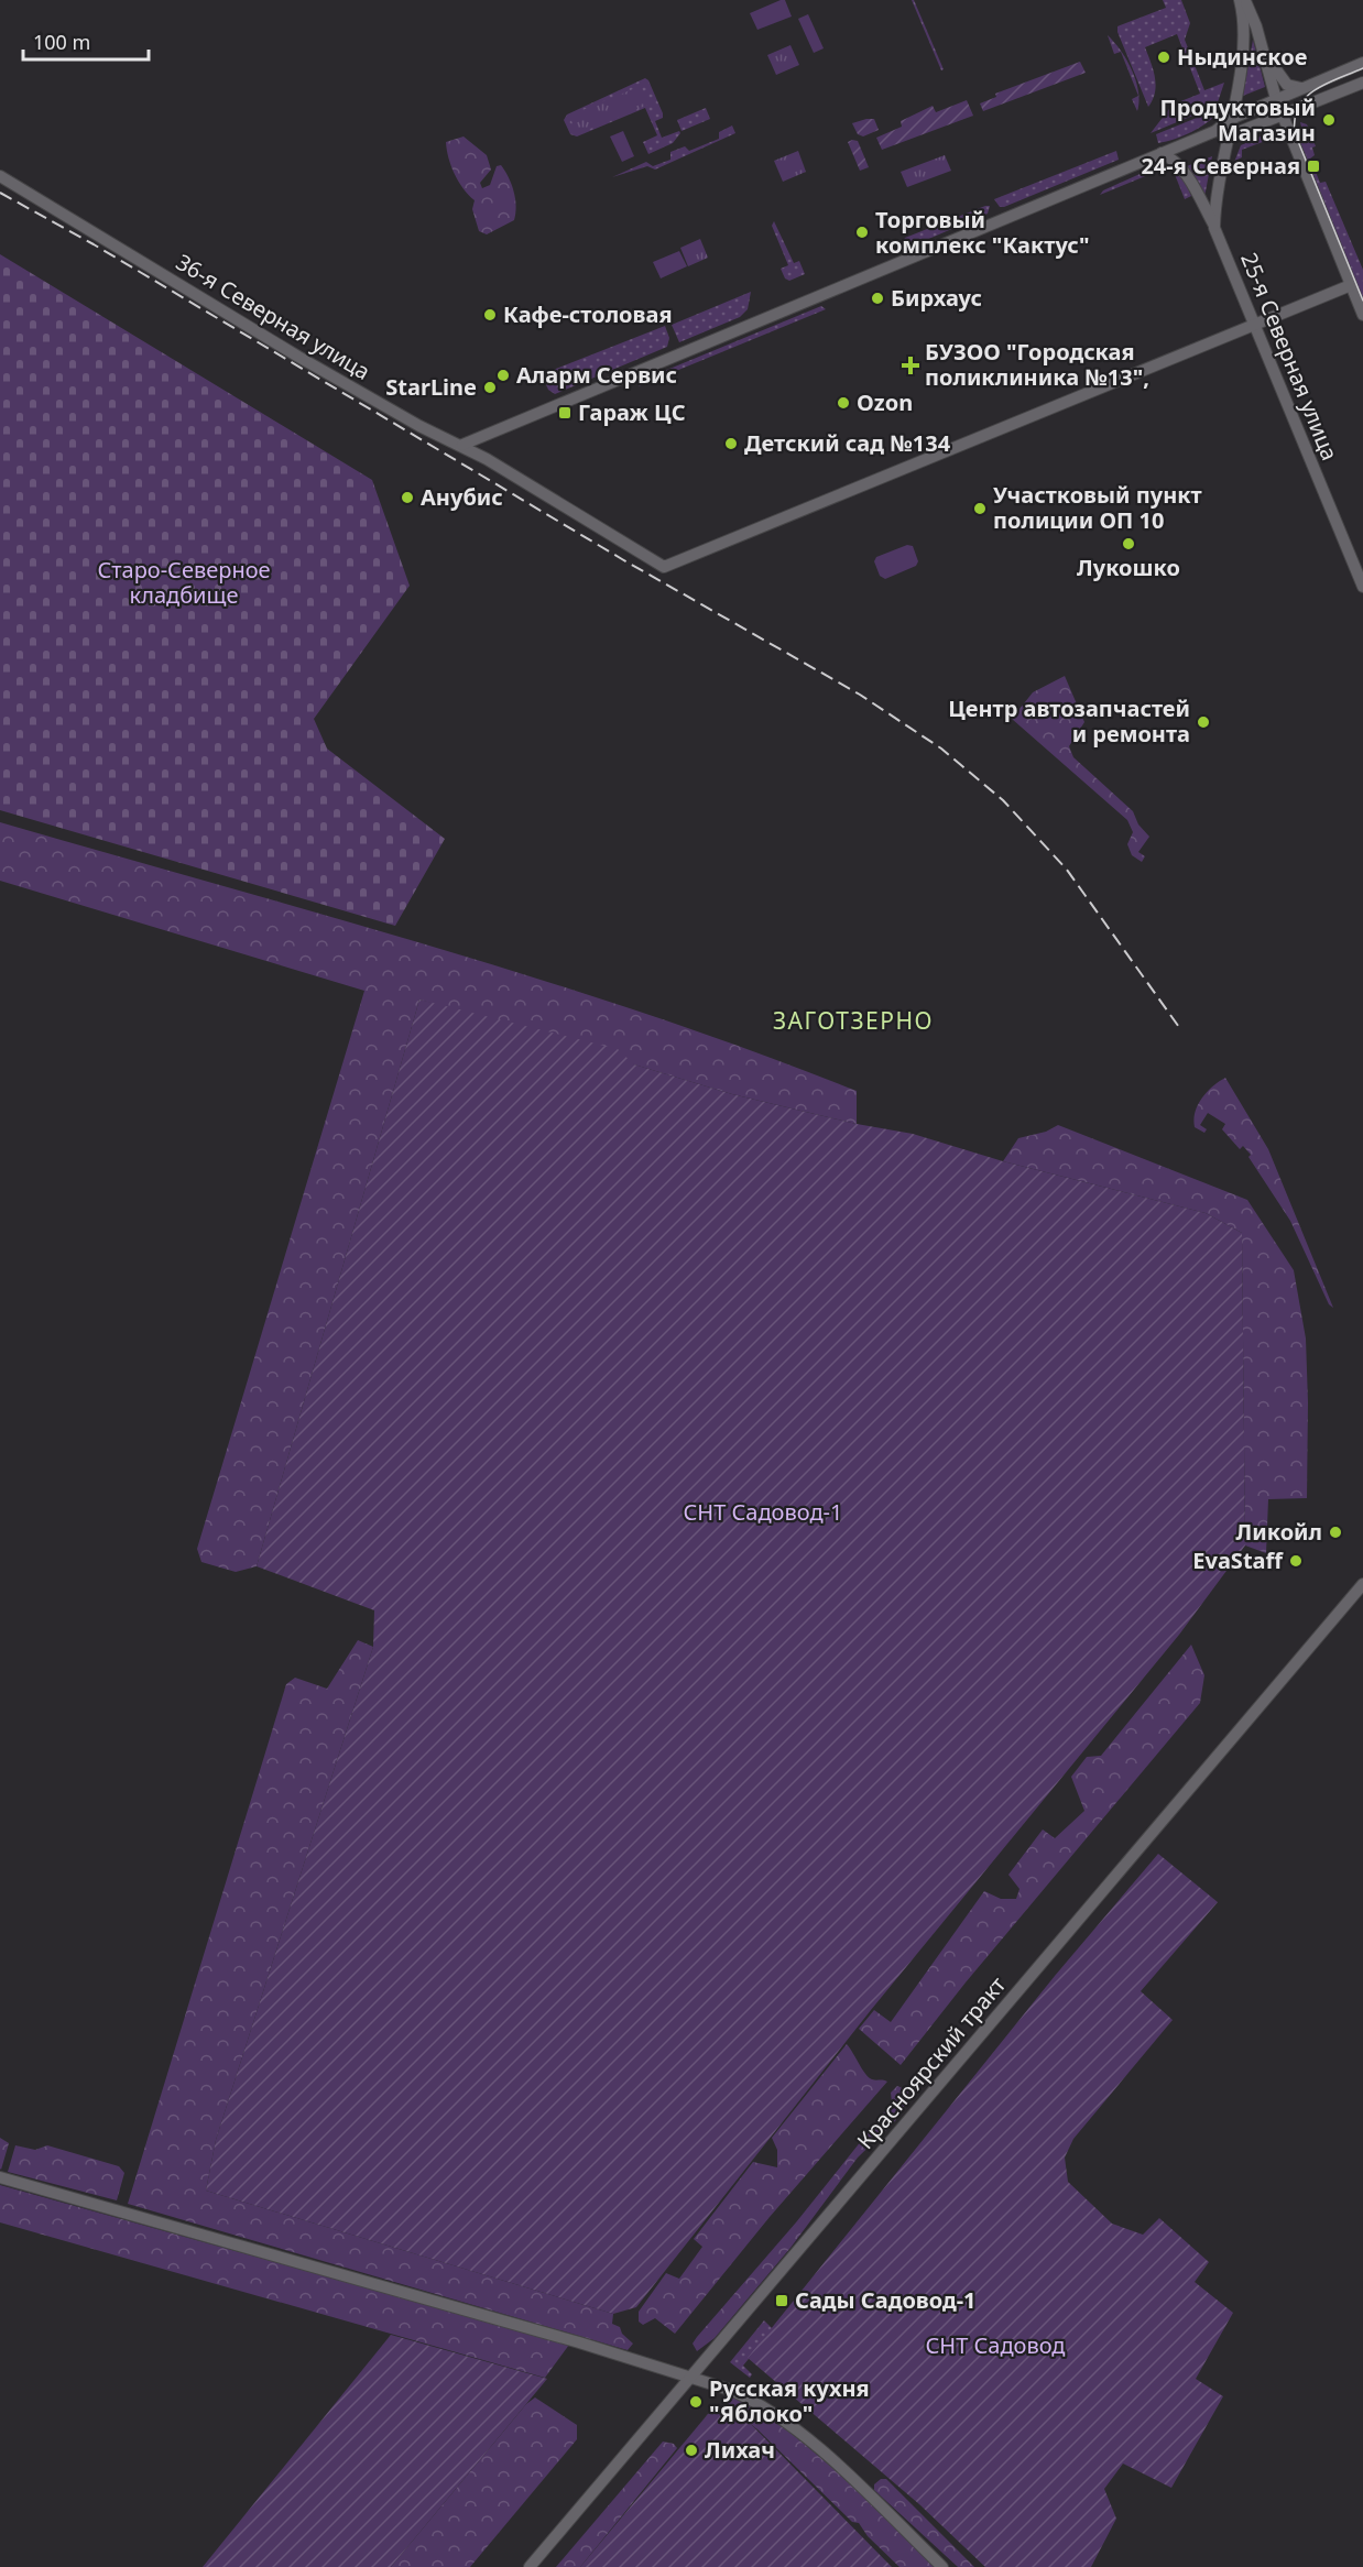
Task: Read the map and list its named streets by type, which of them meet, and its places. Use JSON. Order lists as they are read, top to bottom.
{
  "streets": {
    "main road": ["36-я Северная улица", "25-я Северная улица", "Красноярский тракт"]
  },
  "crossings": [
    ["36-я Северная улица", "25-я Северная улица"]
  ],
  "districts": ["ЗАГОТЗЕРНО"],
  "parks": ["Старо-Северное кладбище", "СНТ Садовод-1", "СНТ Садовод"],
  "places": {
    "other": [
      "Ныдинское",
      "Продуктовый Магазин",
      "Торговый комплекс \"Кактус\"",
      "Бирхаус",
      "Кафе-столовая",
      "Аларм Сервис",
      "StarLine",
      "Ozon",
      "Детский сад №134",
      "Анубис",
      "Участковый пункт полиции ОП 10",
      "Лукошко",
      "Центр автозапчастей и ремонта",
      "Ликойл",
      "EvaStaff",
      "Русская кухня \"Яблоко\"",
      "Лихач"
    ],
    "transit": ["24-я Северная", "Гараж ЦС", "Сады Садовод-1"],
    "health": ["БУЗОО \"Городская поликлиника №13\","]
  },
  "scale_bar": "100 m"
}
